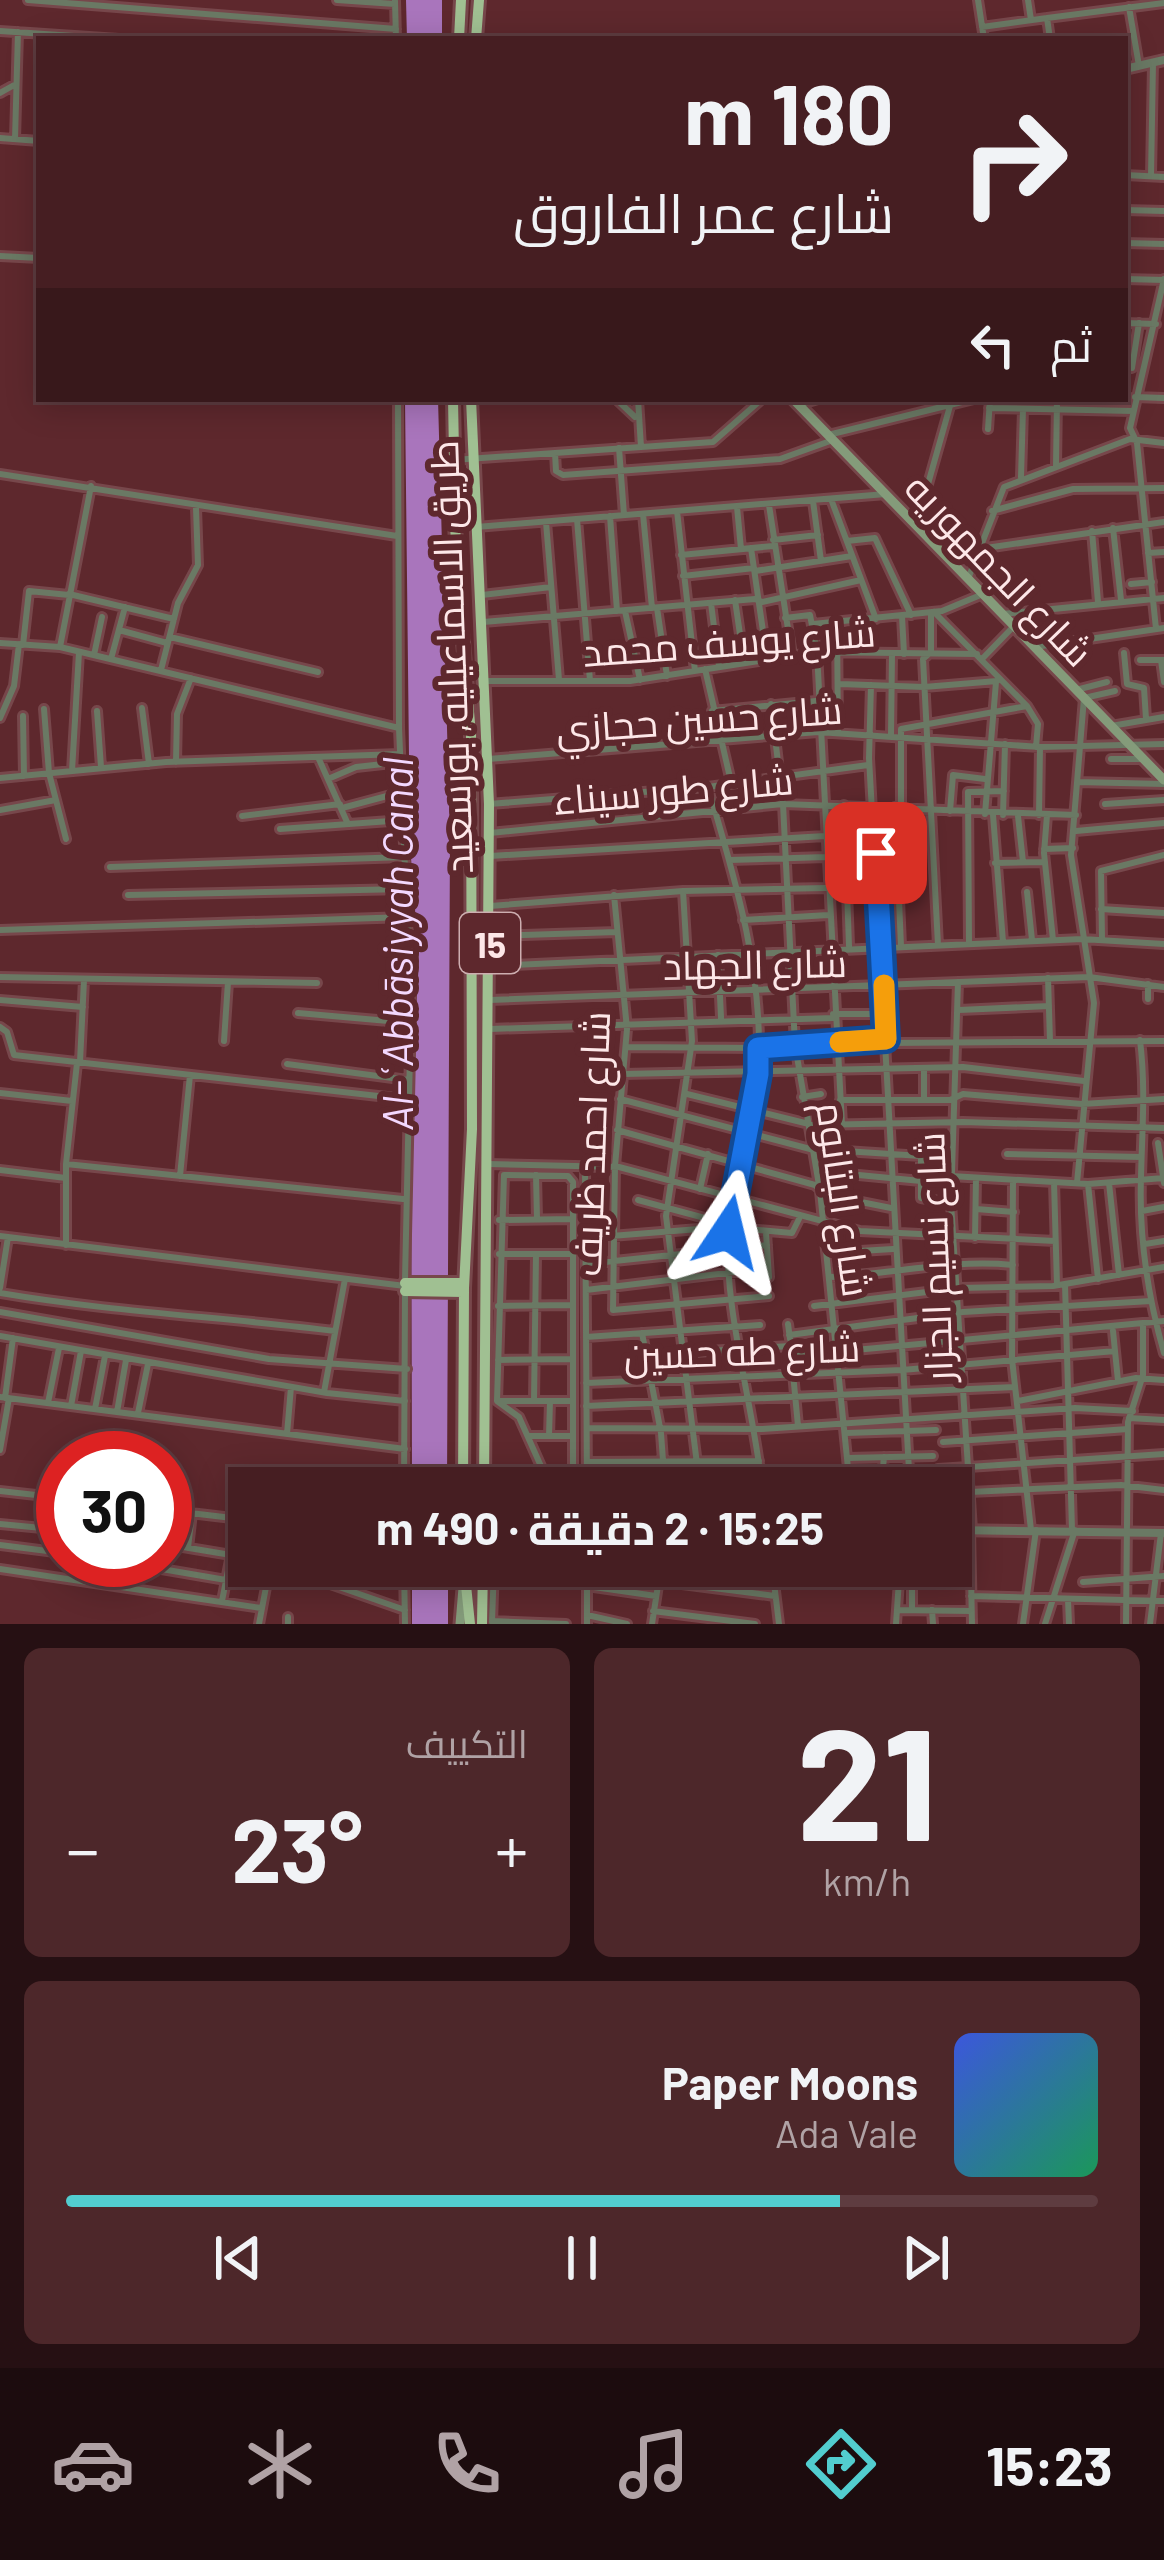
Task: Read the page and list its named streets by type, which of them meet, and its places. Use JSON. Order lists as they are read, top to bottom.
{
  "streets": {
    "highway": ["طريق الاسماعيليه, بورسعيد", "15"],
    "main road": ["شارع الجمهوريه"],
    "street": [
      "شارع يوسف محمد",
      "شارع حسين حجازي",
      "شارع طور سيناء",
      "شارع الجهاد",
      "شارع احمد ظريف",
      "شارع البتانوم",
      "شارع نسيم الجزار",
      "شارع طه حسين"
    ]
  },
  "crossings": [
    ["شارع الجمهوريه", "شارع حسين حجازي"],
    ["شارع يوسف محمد", "طريق الاسماعيليه, بورسعيد"],
    ["طريق الاسماعيليه, بورسعيد", "شارع حسين حجازي"],
    ["طريق الاسماعيليه, بورسعيد", "شارع طور سيناء"],
    ["طريق الاسماعيليه, بورسعيد", "شارع الجهاد"],
    ["شارع حسين حجازي", "شارع البتانوم"],
    ["شارع طور سيناء", "شارع البتانوم"],
    ["شارع الجهاد", "شارع احمد ظريف"],
    ["شارع الجهاد", "شارع البتانوم"],
    ["شارع الجهاد", "شارع نسيم الجزار"],
    ["شارع البتانوم", "شارع طه حسين"],
    ["شارع نسيم الجزار", "شارع طه حسين"]
  ],
  "water": ["Al-ʿAbbāsiyyah Canal"],
  "page": {
    "turn": ["180 m", "شارع عمر الفاروق"],
    "then": "ثم",
    "limit": "30",
    "trip": "15:25 · 2 دقيقة · 490 m",
    "tile": [
      ["21", "km/h"],
      "التكييف"
    ],
    "heat": ["−", "23°", "+"],
    "song": ["Paper Moons", "Ada Vale"],
    "tabs": "15:23"
  }
}
